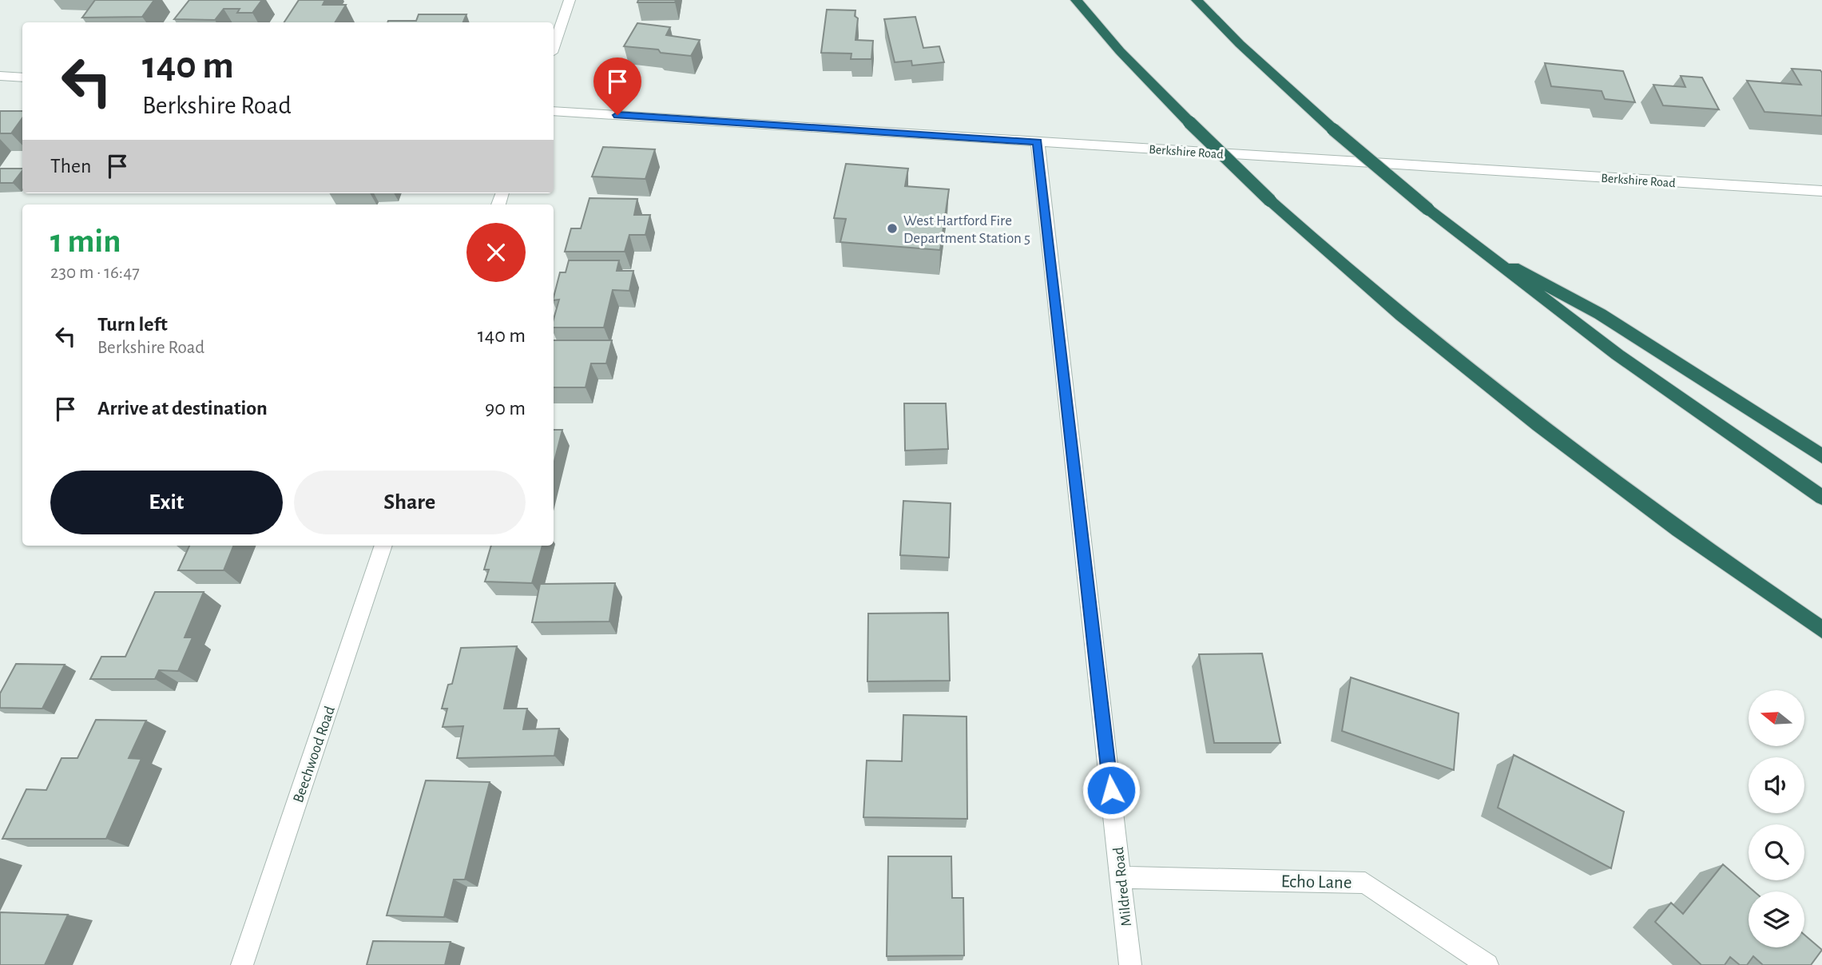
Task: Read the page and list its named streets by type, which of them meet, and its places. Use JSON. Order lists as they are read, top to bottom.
{
  "streets": {
    "street": [
      "Berkshire Road",
      "Beechwood Road",
      "Echo Lane",
      "Mildred Road"
    ]
  },
  "crossings": [
    ["Berkshire Road", "Mildred Road"],
    ["Echo Lane", "Mildred Road"]
  ],
  "places": ["West Hartford Fire Department Station 5"],
  "north": "left",
  "page": {
    "turn": ["140 m", "Berkshire Road"],
    "then": "Then",
    "heading": ["1 min", "230 m · 16:47"],
    "list": [
      {
        "name": "Turn left",
        "note": "Berkshire Road",
        "value": "140 m"
      },
      {
        "name": "Arrive at destination",
        "value": "90 m"
      }
    ],
    "buttons": ["Exit", "Share"]
  }
}
